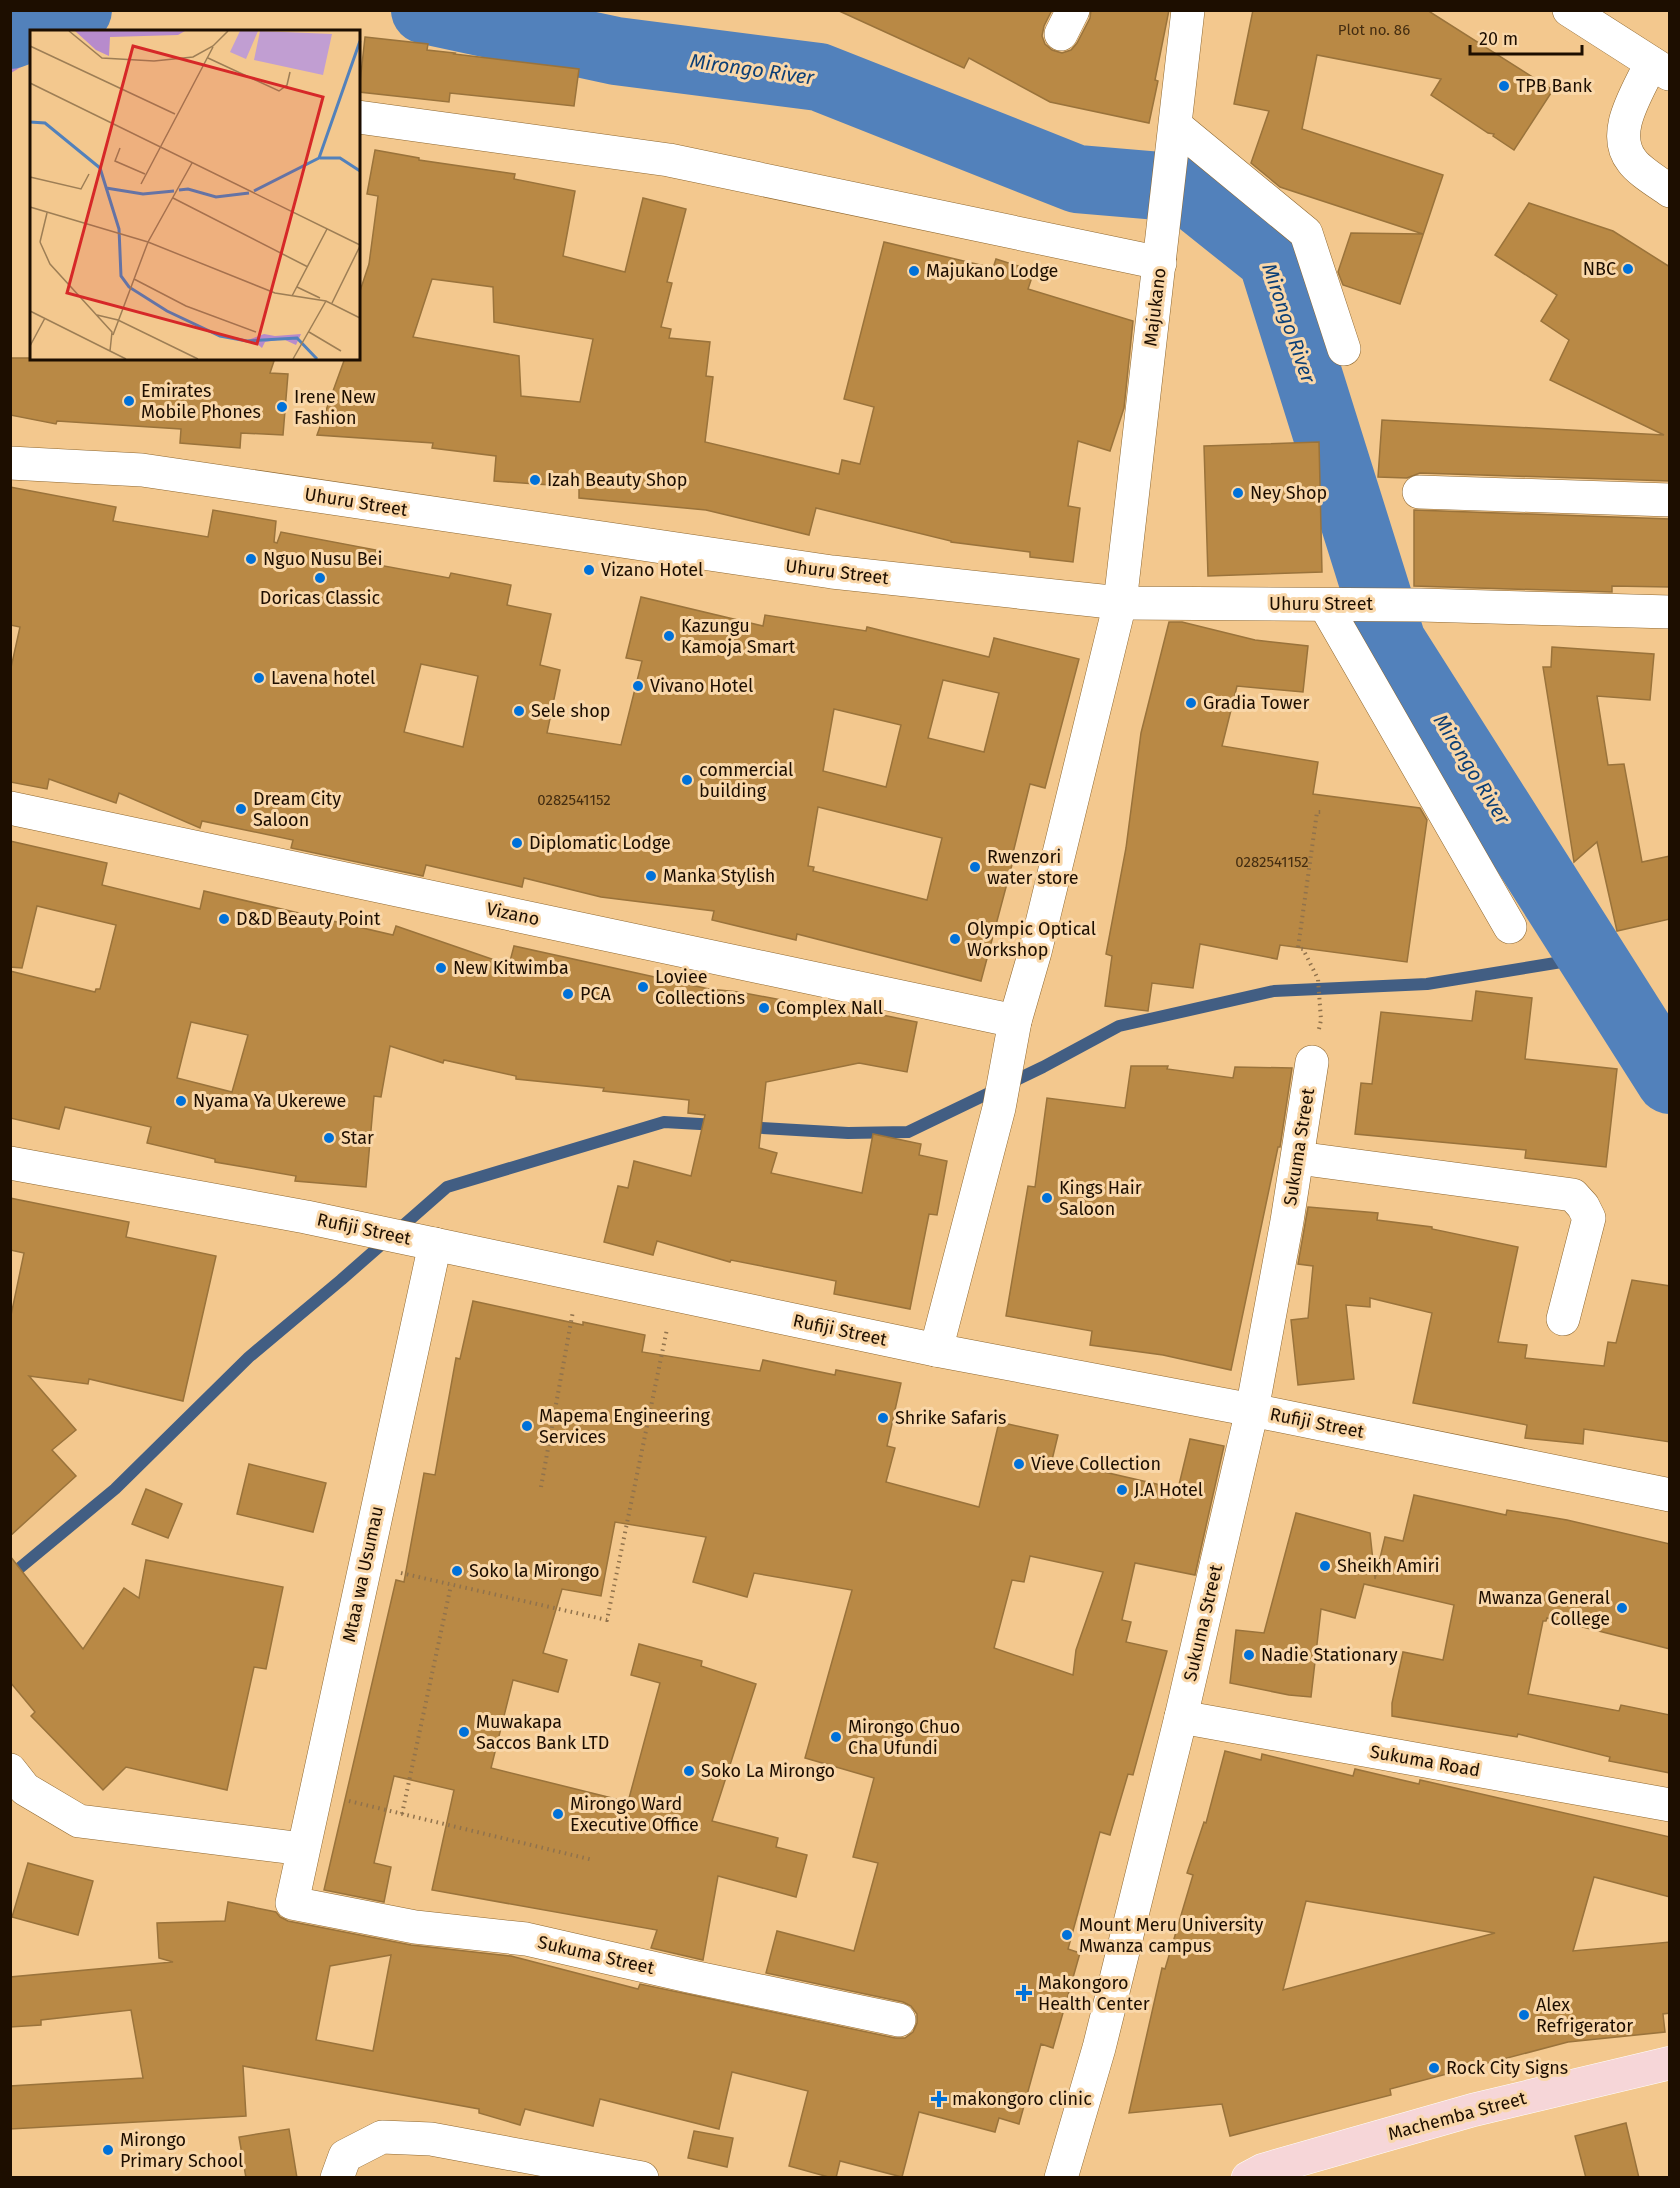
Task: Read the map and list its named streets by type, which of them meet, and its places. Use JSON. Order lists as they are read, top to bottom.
{
  "streets": {
    "main road": ["Machemba Street"],
    "street": [
      "Majukano",
      "Uhuru Street",
      "Vizano",
      "Sukuma Street",
      "Rufiji Street",
      "Mtaa wa Usumau",
      "Sukuma Road"
    ]
  },
  "crossings": [
    ["Majukano", "Uhuru Street"],
    ["Majukano", "Vizano"],
    ["Majukano", "Rufiji Street"],
    ["Sukuma Street", "Rufiji Street"],
    ["Sukuma Street", "Mtaa wa Usumau"],
    ["Sukuma Street", "Sukuma Road"],
    ["Rufiji Street", "Mtaa wa Usumau"]
  ],
  "water": ["Mirongo River"],
  "places": {
    "other": [
      "TPB Bank",
      "NBC",
      "Majukano Lodge",
      "Emirates Mobile Phones",
      "Irene New Fashion",
      "Izah Beauty Shop",
      "Ney Shop",
      "Nguo Nusu Bei",
      "Vizano Hotel",
      "Doricas Classic",
      "Kazungu Kamoja Smart",
      "Lavena hotel",
      "Vivano Hotel",
      "Gradia Tower",
      "Sele shop",
      "commercial building",
      "Dream City Saloon",
      "Diplomatic Lodge",
      "Rwenzori water store",
      "Manka Stylish",
      "D&D Beauty Point",
      "Olympic Optical Workshop",
      "New Kitwimba",
      "Loviee Collections",
      "PCA",
      "Complex Nall",
      "Nyama Ya Ukerewe",
      "Star",
      "Kings Hair Saloon",
      "Shrike Safaris",
      "Mapema Engineering Services",
      "Vieve Collection",
      "J.A Hotel",
      "Sheikh Amiri",
      "Soko la Mirongo",
      "Mwanza General College",
      "Nadie Stationary",
      "Muwakapa Saccos Bank LTD",
      "Mirongo Chuo Cha Ufundi",
      "Soko La Mirongo",
      "Mirongo Ward Executive Office",
      "Mount Meru University Mwanza campus",
      "Alex Refrigerator",
      "Rock City Signs",
      "Mirongo Primary School"
    ],
    "health": ["Makongoro Health Center", "makongoro clinic"]
  },
  "house_numbers": ["Plot no. 86", "0282541152", "0282541152"],
  "scale_bar": "20 m"
}
